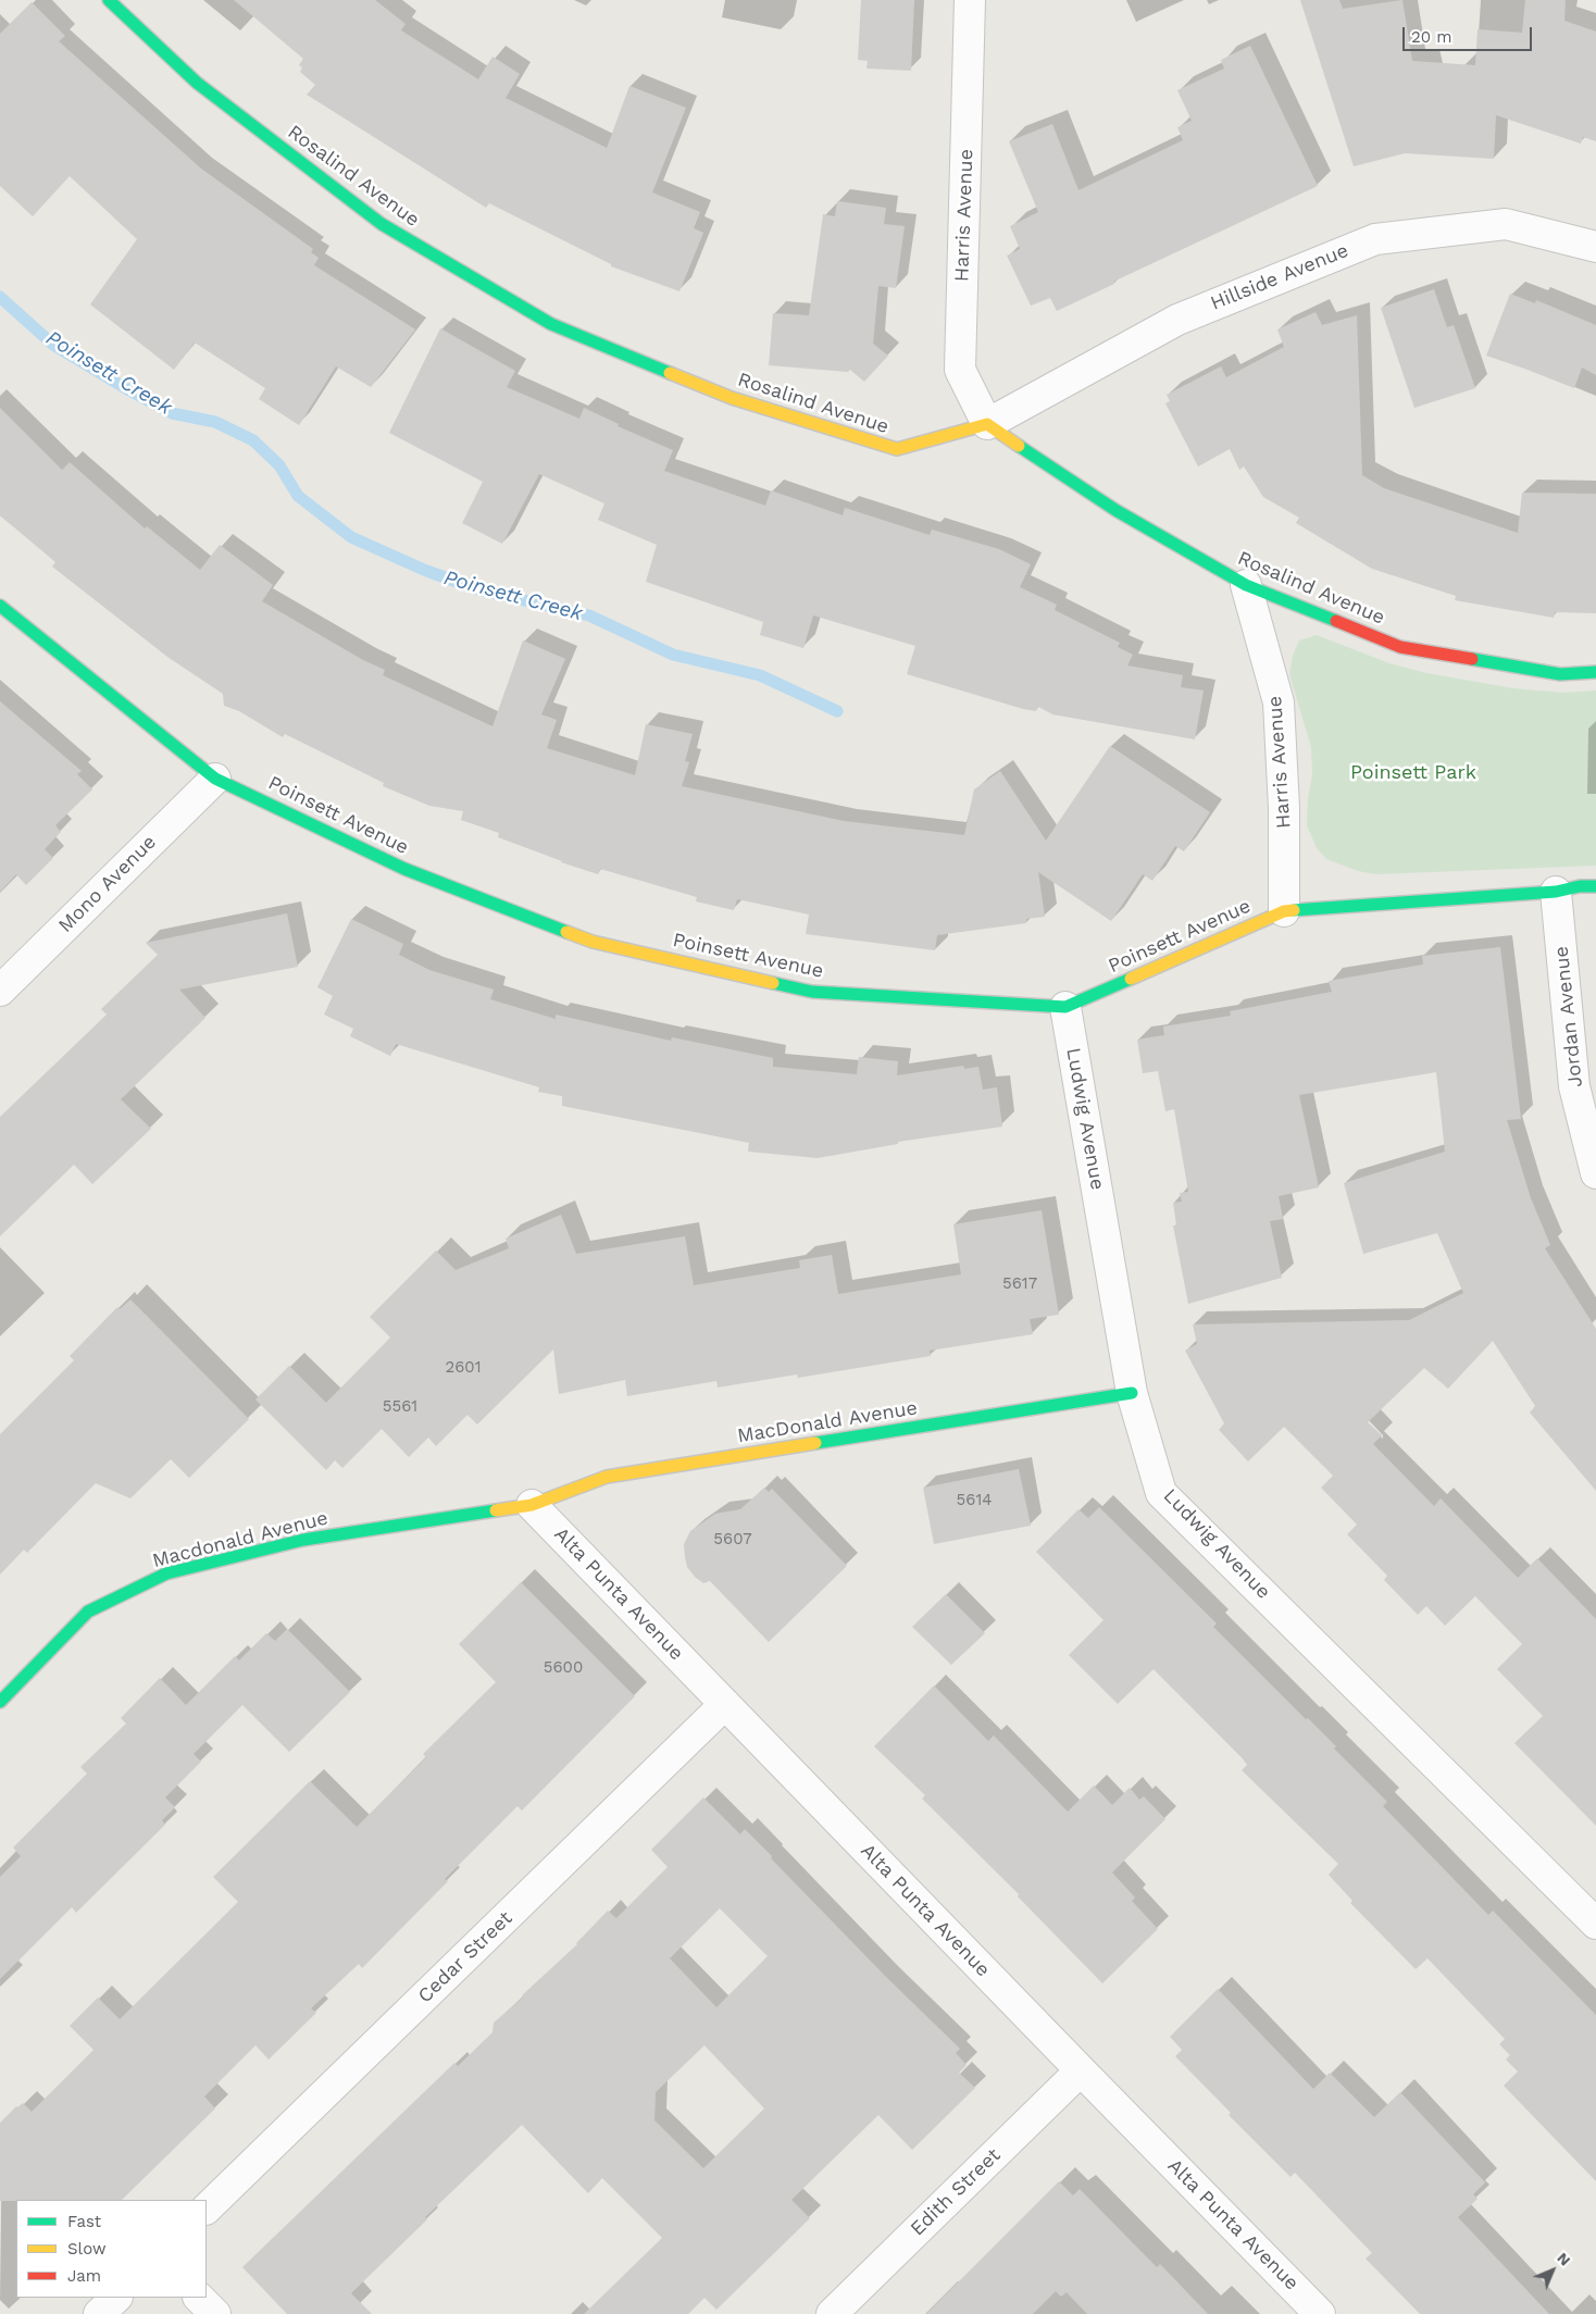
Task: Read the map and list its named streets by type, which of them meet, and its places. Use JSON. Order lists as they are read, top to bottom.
{
  "streets": {
    "street": [
      "Rosalind Avenue",
      "Harris Avenue",
      "Hillside Avenue",
      "Poinsett Avenue",
      "Mono Avenue",
      "Jordan Avenue",
      "Ludwig Avenue",
      "MacDonald Avenue",
      "Macdonald Avenue",
      "Alta Punta Avenue",
      "Cedar Street",
      "Edith Street"
    ]
  },
  "crossings": [
    ["Rosalind Avenue", "Harris Avenue"],
    ["Rosalind Avenue", "Hillside Avenue"],
    ["Harris Avenue", "Hillside Avenue"],
    ["Harris Avenue", "Poinsett Avenue"],
    ["Poinsett Avenue", "Mono Avenue"],
    ["Poinsett Avenue", "Jordan Avenue"],
    ["Poinsett Avenue", "Ludwig Avenue"],
    ["Ludwig Avenue", "MacDonald Avenue"],
    ["MacDonald Avenue", "Macdonald Avenue"],
    ["MacDonald Avenue", "Alta Punta Avenue"],
    ["Macdonald Avenue", "Alta Punta Avenue"],
    ["Alta Punta Avenue", "Cedar Street"],
    ["Alta Punta Avenue", "Edith Street"]
  ],
  "water": ["Poinsett Creek"],
  "parks": ["Poinsett Park"],
  "house_numbers": [
    "5617",
    "2601",
    "5561",
    "5614",
    "5607",
    "5600"
  ],
  "legend": ["Fast", "Slow", "Jam"],
  "scale_bar": "20 m",
  "north": "top right"
}
